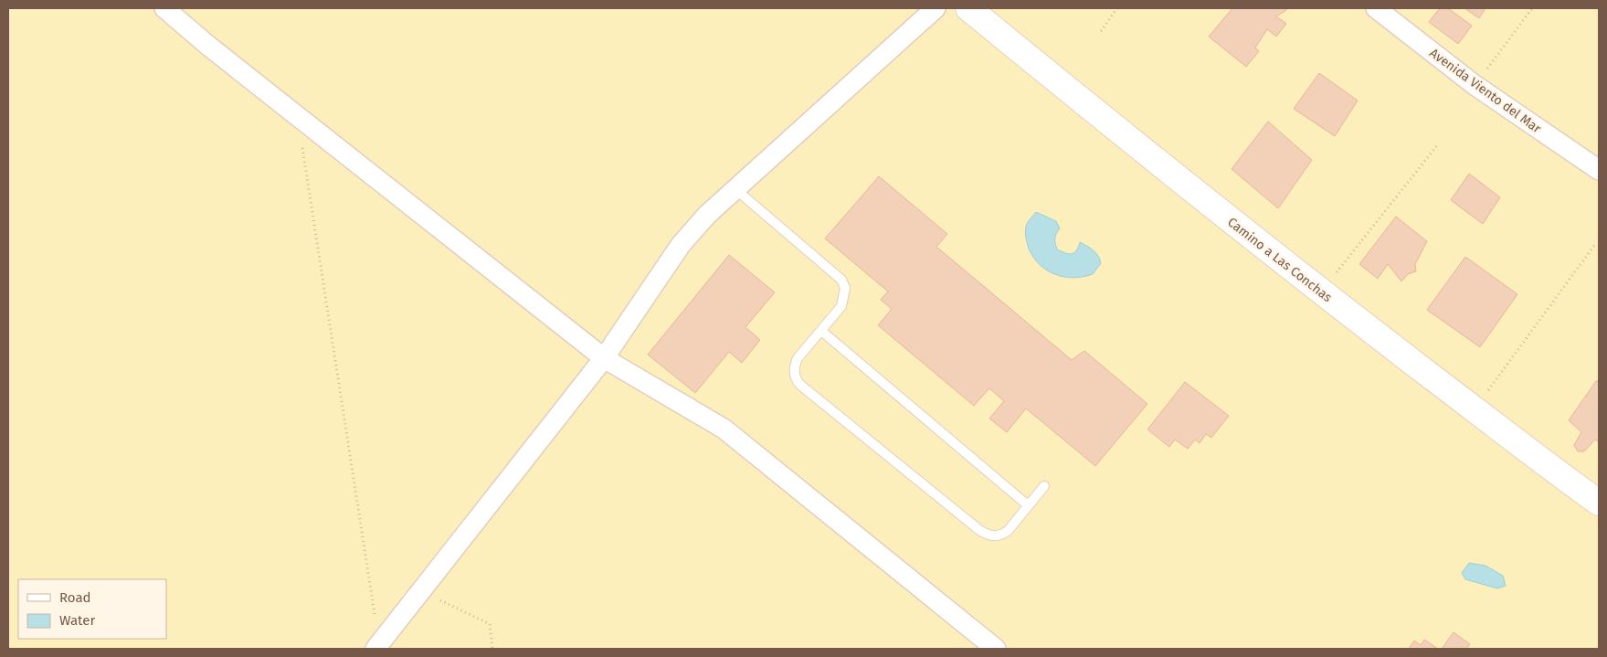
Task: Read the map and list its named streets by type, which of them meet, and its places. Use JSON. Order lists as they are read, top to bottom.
{
  "streets": {
    "street": ["Avenida Viento del Mar", "Camino a Las Conchas"]
  },
  "legend": ["Road", "Water"]
}
